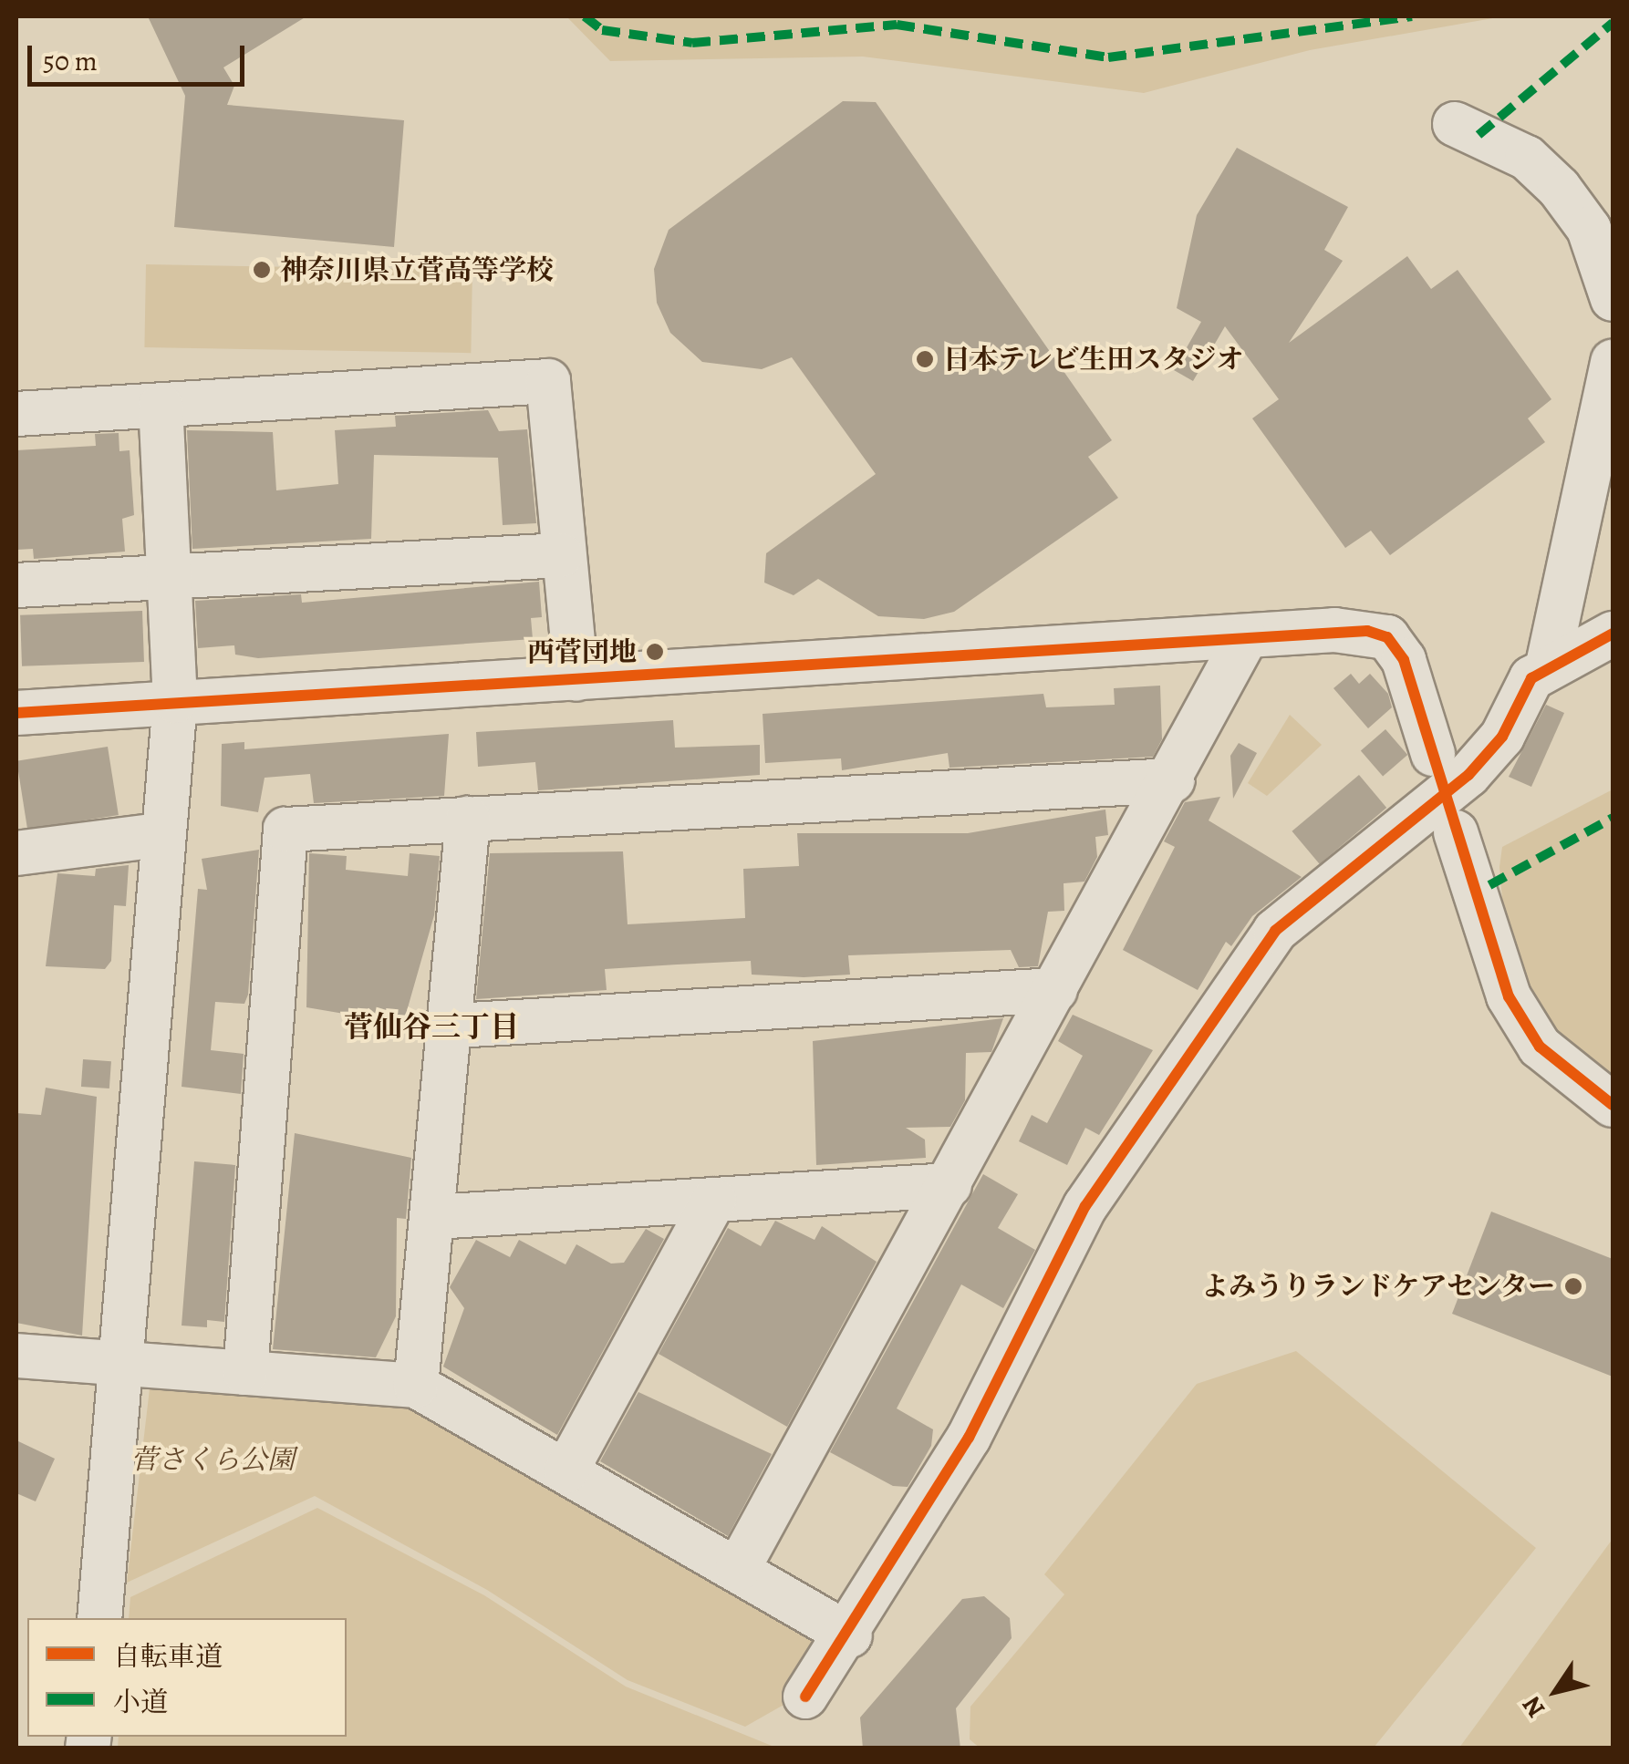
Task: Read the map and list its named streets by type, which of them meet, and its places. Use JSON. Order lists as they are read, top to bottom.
{
  "districts": ["菅仙谷三丁目"],
  "parks": ["菅さくら公園"],
  "places": [
    "神奈川県立菅高等学校",
    "日本テレビ生田スタジオ",
    "西菅団地",
    "よみうりランドケアセンター"
  ],
  "legend": ["自転車道", "小道"],
  "scale_bar": "50 m",
  "north": "bottom left"
}
